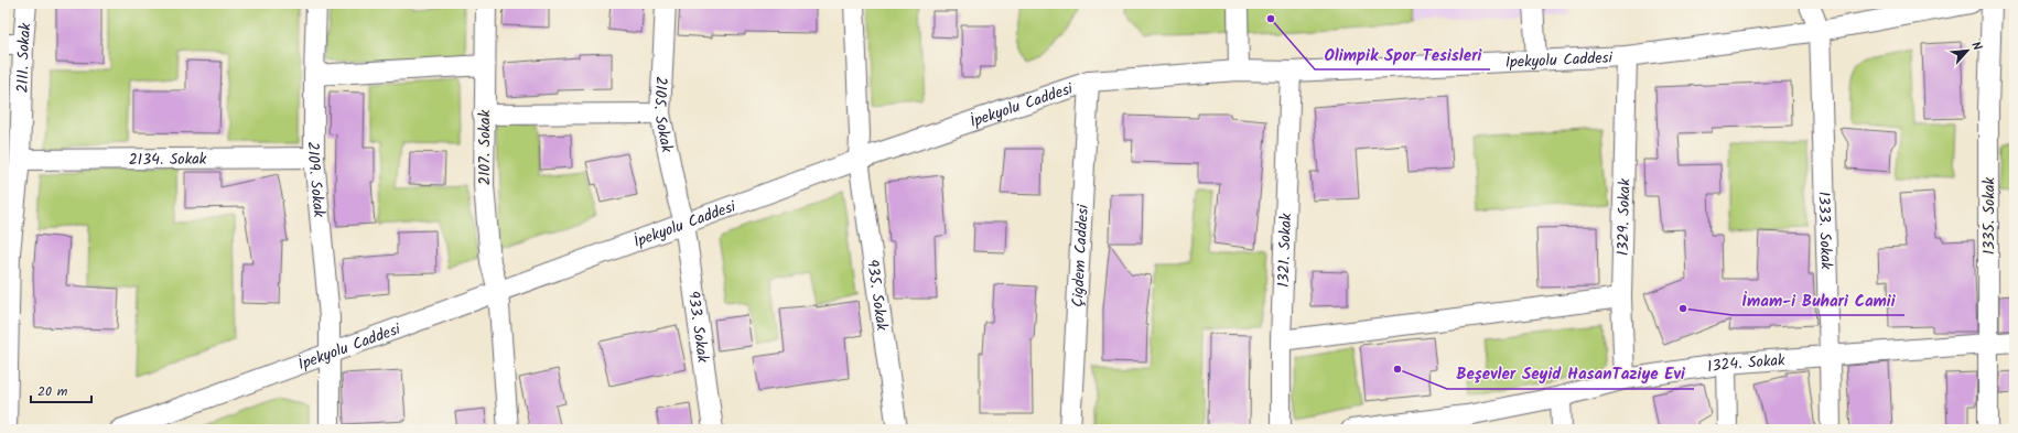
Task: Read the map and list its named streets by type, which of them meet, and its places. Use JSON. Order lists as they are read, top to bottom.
{
  "streets": {
    "street": [
      "2111. Sokak",
      "İpekyolu Caddesi",
      "2105. Sokak",
      "2107. Sokak",
      "2134. Sokak",
      "2109. Sokak",
      "1335. Sokak",
      "1329. Sokak",
      "1333. Sokak",
      "1321. Sokak",
      "Çigdem Caddesi",
      "935. Sokak",
      "933. Sokak",
      "1324. Sokak"
    ]
  },
  "crossings": [
    ["2111. Sokak", "2134. Sokak"],
    ["İpekyolu Caddesi", "2105. Sokak"],
    ["İpekyolu Caddesi", "2107. Sokak"],
    ["İpekyolu Caddesi", "2109. Sokak"],
    ["İpekyolu Caddesi", "1329. Sokak"],
    ["İpekyolu Caddesi", "1333. Sokak"],
    ["İpekyolu Caddesi", "1321. Sokak"],
    ["İpekyolu Caddesi", "Çigdem Caddesi"],
    ["İpekyolu Caddesi", "935. Sokak"],
    ["İpekyolu Caddesi", "933. Sokak"],
    ["2105. Sokak", "933. Sokak"],
    ["2134. Sokak", "2109. Sokak"],
    ["1335. Sokak", "1324. Sokak"],
    ["1329. Sokak", "1324. Sokak"],
    ["1333. Sokak", "1324. Sokak"]
  ],
  "places": ["Olimpik Spor Tesisleri", "İmam-i Buhari Camii", "Beşevler Seyid HasanTaziye Evi"],
  "scale_bar": "20 m",
  "north": "top right"
}
